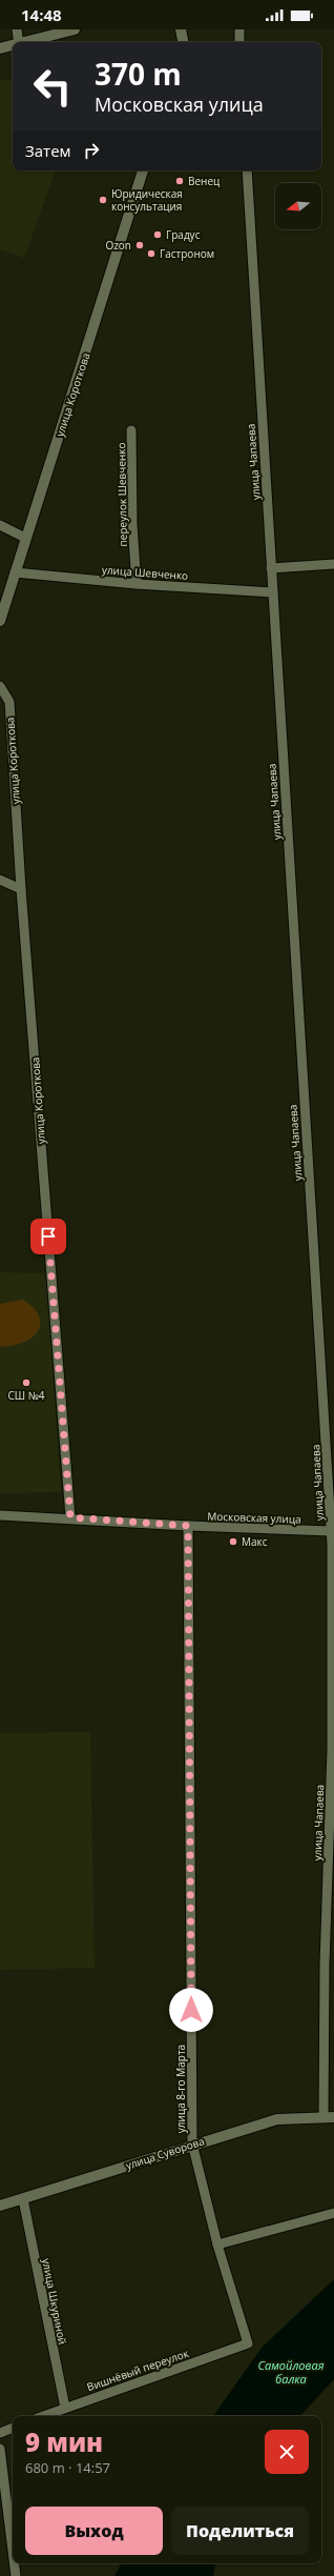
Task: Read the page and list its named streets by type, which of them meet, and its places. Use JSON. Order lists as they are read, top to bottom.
{
  "streets": {
    "street": [
      "улица Короткова",
      "улица Чапаева",
      "переулок Шевченко",
      "улица Шевченко",
      "Московская улица",
      "улица 8-го Марта",
      "улица Суворова",
      "улица Шкуриной",
      "Вишнёвый переулок"
    ]
  },
  "crossings": [
    ["улица Короткова", "улица Шевченко"],
    ["улица Короткова", "Московская улица"],
    ["улица Чапаева", "улица Шевченко"],
    ["улица Чапаева", "Московская улица"],
    ["улица Чапаева", "улица Суворова"],
    ["переулок Шевченко", "улица Шевченко"],
    ["Московская улица", "улица 8-го Марта"],
    ["улица 8-го Марта", "улица Суворова"],
    ["улица 8-го Марта", "Вишнёвый переулок"],
    ["улица Суворова", "улица Шкуриной"],
    ["улица Шкуриной", "Вишнёвый переулок"]
  ],
  "water": ["Самойловая балка"],
  "places": [
    "Венец",
    "Юридическая консультация",
    "Градус",
    "Ozon",
    "Гастроном",
    "СШ №4",
    "Макс"
  ],
  "north": "left",
  "page": {
    "status": "14:48",
    "turn": ["370 m", "Московская улица"],
    "then": "Затем",
    "heading": ["9 мин", "680 m · 14:57"],
    "buttons": ["Выход", "Поделиться"]
  }
}
